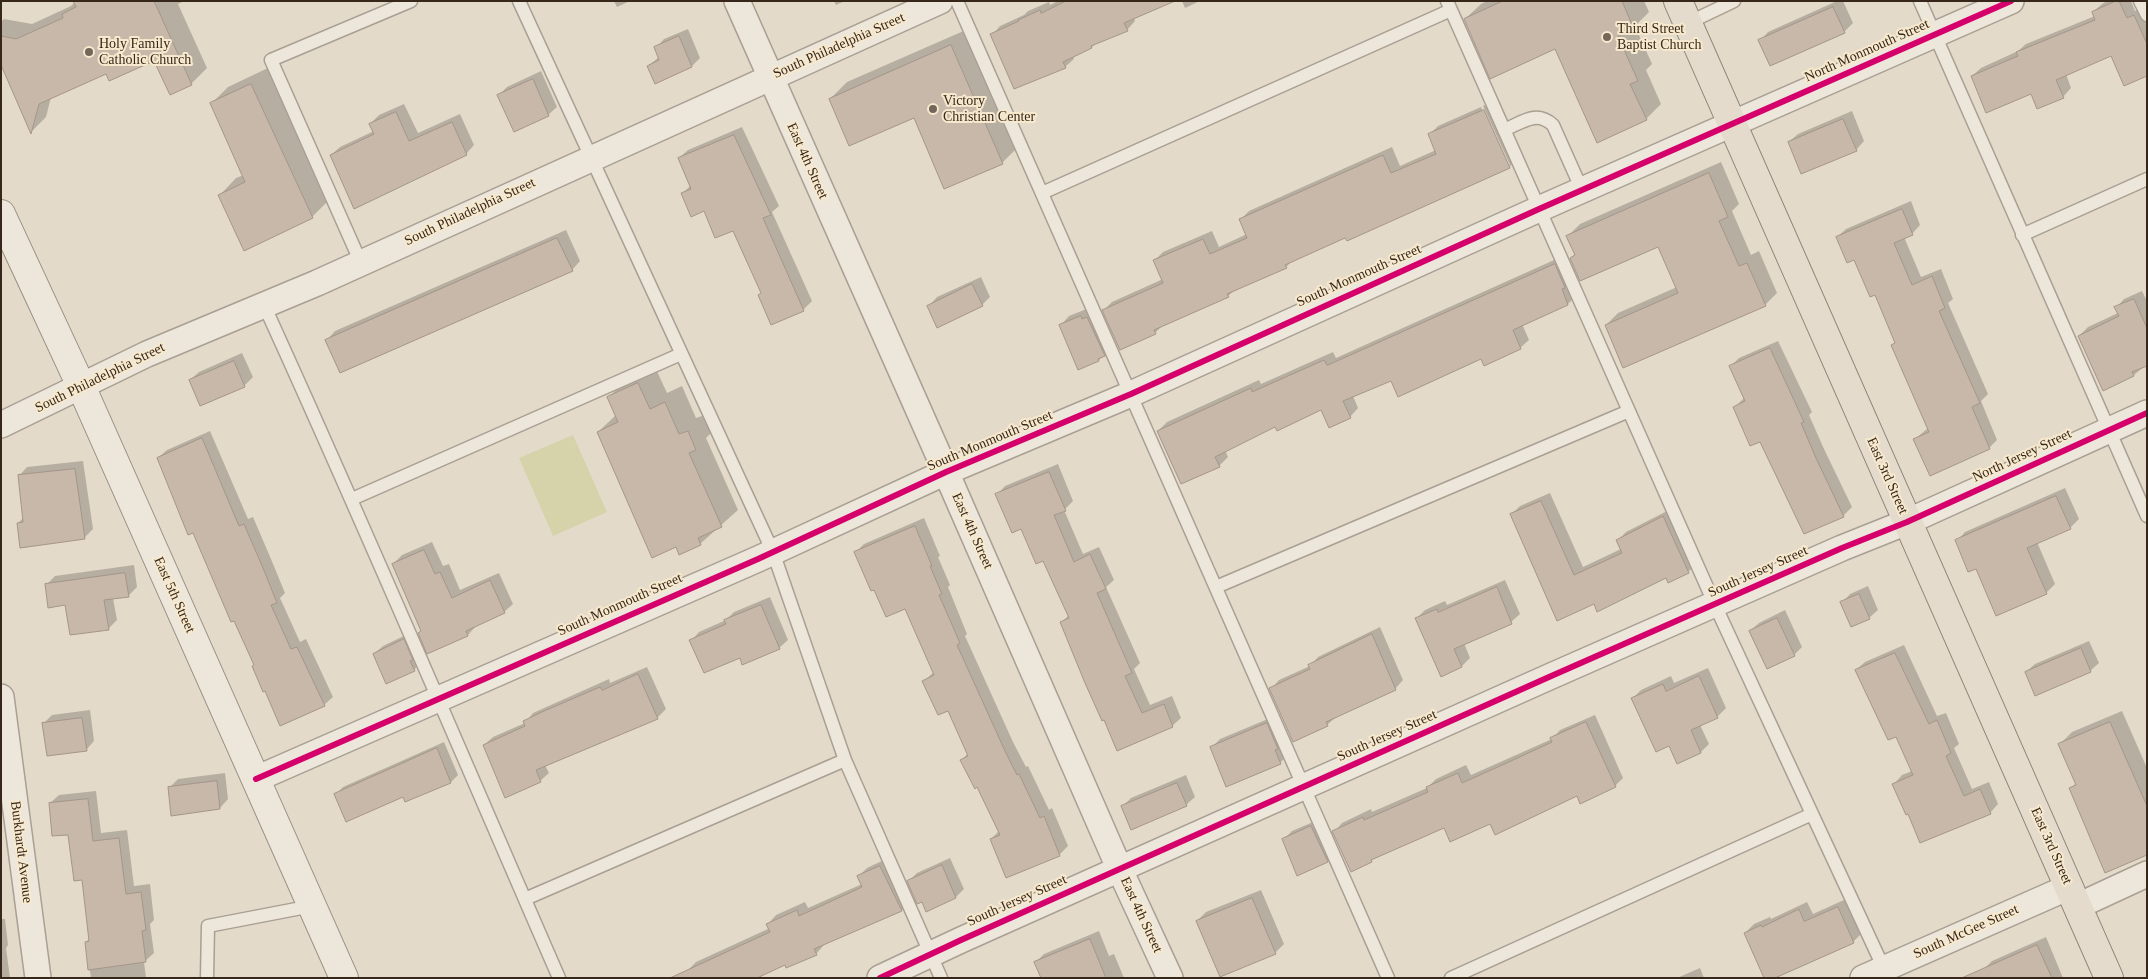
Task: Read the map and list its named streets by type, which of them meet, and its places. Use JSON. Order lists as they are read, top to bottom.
{
  "streets": {
    "main road": ["East 3rd Street"],
    "street": [
      "South Philadelphia Street",
      "North Monmouth Street",
      "East 4th Street",
      "South Monmouth Street",
      "North Jersey Street",
      "South Jersey Street",
      "East 5th Street",
      "Burkhardt Avenue",
      "South McGee Street"
    ]
  },
  "crossings": [
    ["South Philadelphia Street", "East 4th Street"],
    ["South Philadelphia Street", "East 5th Street"],
    ["North Monmouth Street", "South Monmouth Street"],
    ["North Monmouth Street", "East 3rd Street"],
    ["East 4th Street", "South Monmouth Street"],
    ["East 4th Street", "South Jersey Street"],
    ["South Monmouth Street", "East 3rd Street"],
    ["South Monmouth Street", "East 5th Street"],
    ["North Jersey Street", "East 3rd Street"],
    ["North Jersey Street", "South Jersey Street"],
    ["East 3rd Street", "South Jersey Street"],
    ["East 3rd Street", "South McGee Street"]
  ],
  "places": ["Third Street Baptist Church", "Holy Family Catholic Church", "Victory Christian Center"]
}
